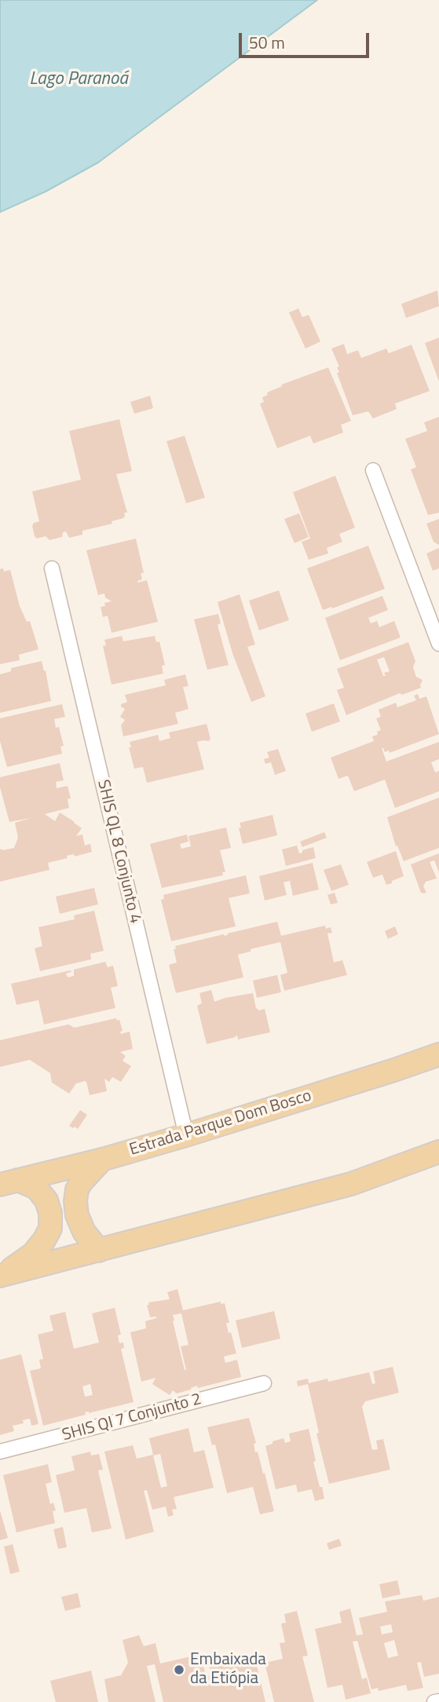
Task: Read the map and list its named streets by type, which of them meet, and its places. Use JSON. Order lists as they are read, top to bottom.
{
  "streets": {
    "main road": ["Estrada Parque Dom Bosco"],
    "street": ["SHIS QL 8 Conjunto 4", "SHIS QI 7 Conjunto 2"]
  },
  "crossings": [
    ["SHIS QL 8 Conjunto 4", "Estrada Parque Dom Bosco"]
  ],
  "water": ["Lago Paranoá"],
  "places": ["Embaixada da Etiópia"],
  "scale_bar": "50 m"
}
